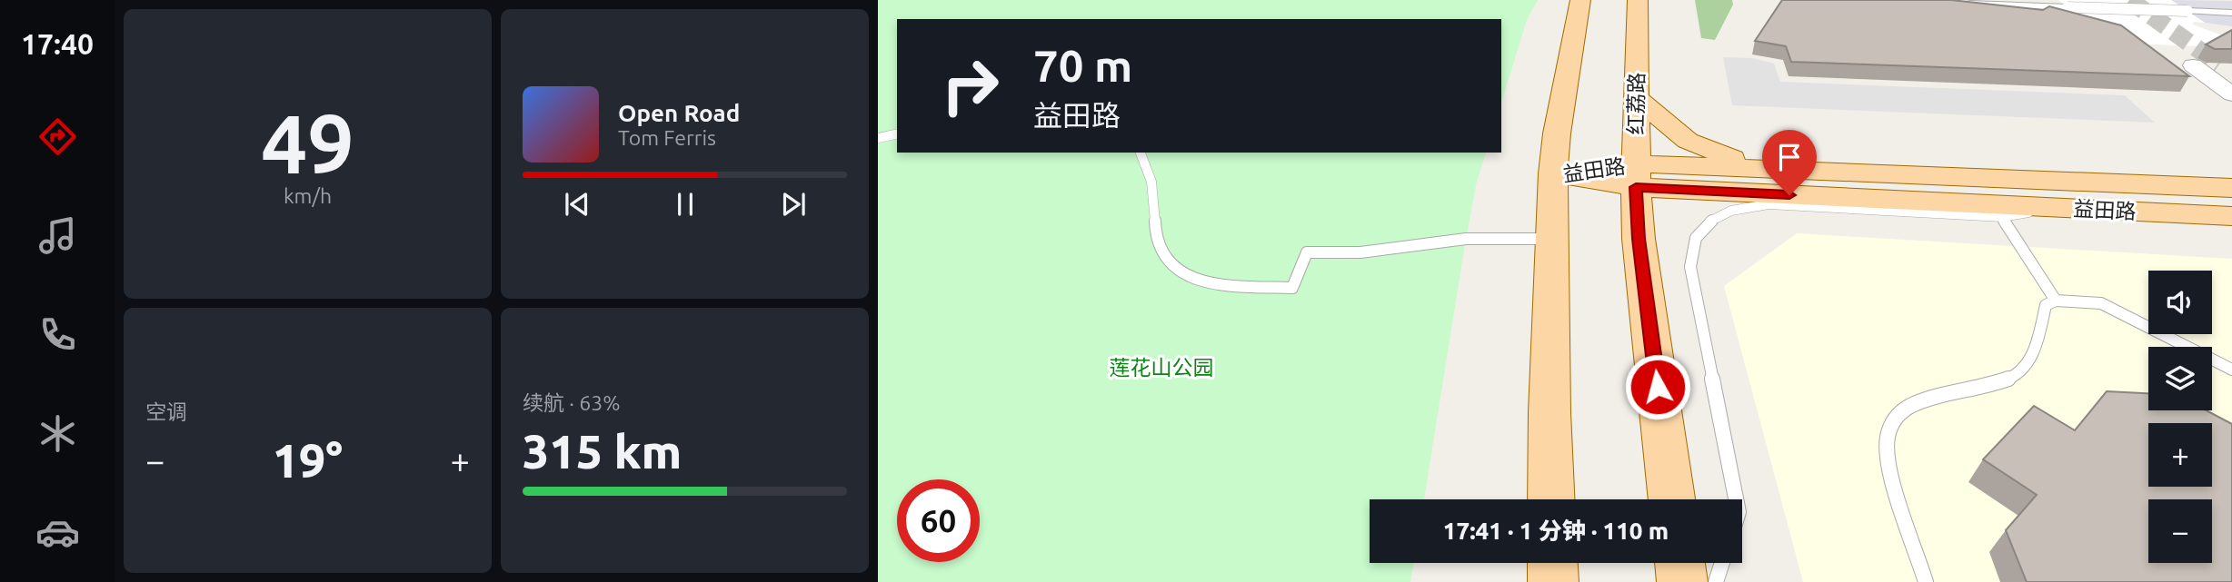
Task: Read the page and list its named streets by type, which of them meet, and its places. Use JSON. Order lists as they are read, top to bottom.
{
  "streets": {
    "main road": ["红荔路", "益田路"]
  },
  "crossings": [
    ["红荔路", "益田路"]
  ],
  "parks": ["莲花山公园"],
  "page": {
    "tabs": "17:40",
    "tile": [
      ["49", "km/h"],
      "空调",
      ["续航 · 63%", "315 km"]
    ],
    "turn": ["70 m", "益田路"],
    "song": ["Open Road", "Tom Ferris"],
    "map_buttons": ["+", "−"],
    "heat": ["−", "19°", "+"],
    "limit": "60",
    "trip": "17:41 · 1 分钟 · 110 m"
  }
}
